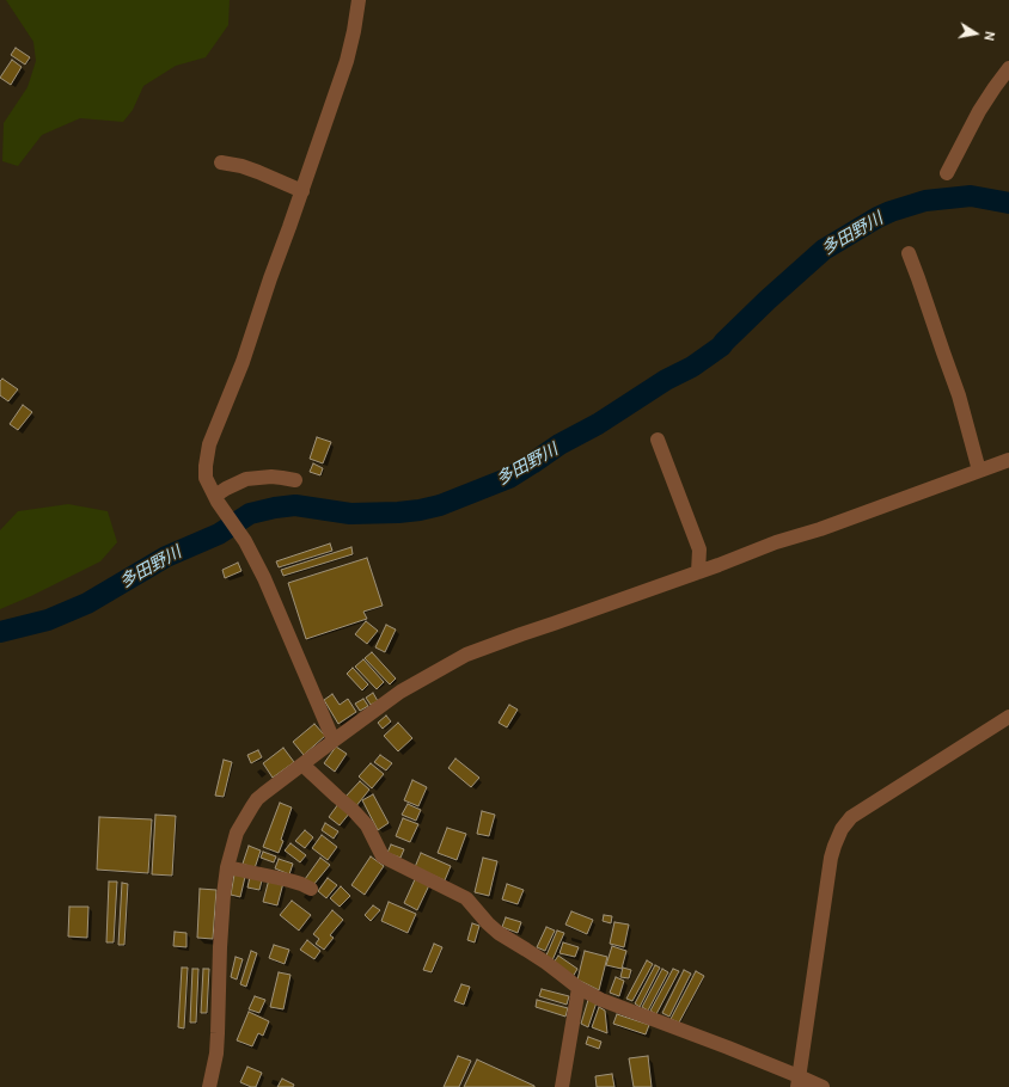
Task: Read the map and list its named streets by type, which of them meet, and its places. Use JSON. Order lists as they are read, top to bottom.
{
  "water": ["多田野川"],
  "north": "right"
}
